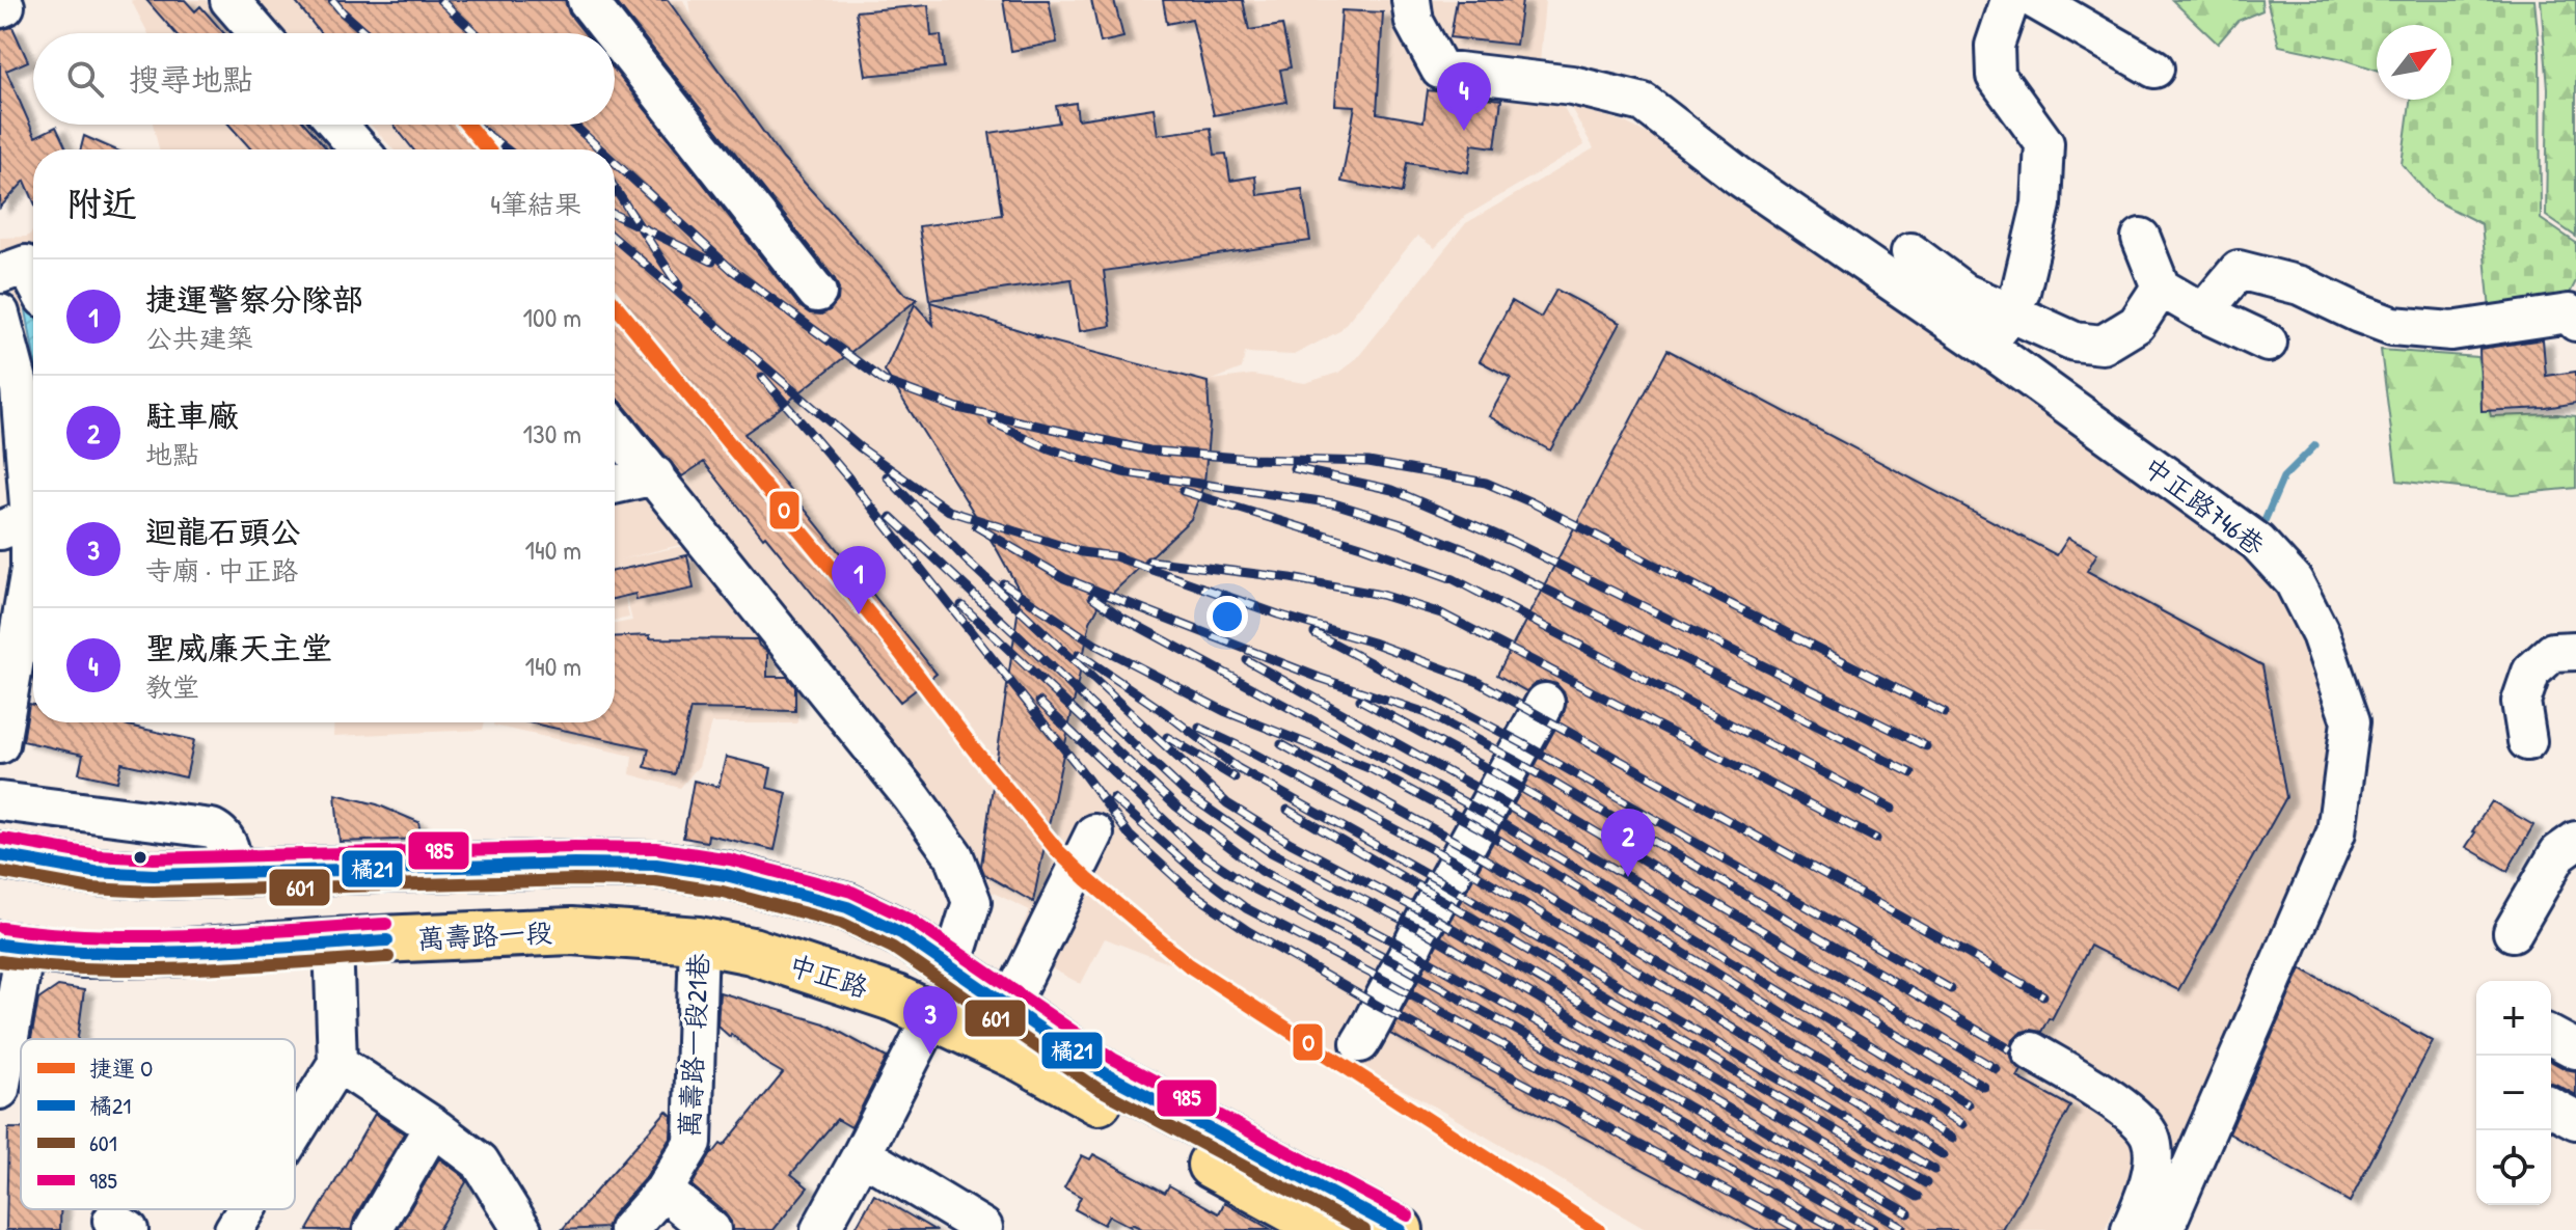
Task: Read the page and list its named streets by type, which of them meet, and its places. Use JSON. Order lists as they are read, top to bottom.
{
  "streets": {
    "main road": ["萬壽路一段", "中正路"],
    "street": ["中正路746巷", "萬壽路一段21巷"]
  },
  "crossings": [
    ["萬壽路一段", "中正路"],
    ["中正路", "萬壽路一段21巷"]
  ],
  "lines": [
    "metro line O",
    "transit line 985",
    "transit line 橘21",
    "transit line 601"
  ],
  "legend": [
    "捷運 O",
    "橘21",
    "601",
    "985"
  ],
  "north": "top right",
  "page": {
    "search": "搜尋地點",
    "pins": [
      "4",
      "1",
      "2",
      "3"
    ],
    "heading": ["附近", "4筆結果"],
    "list": [
      {
        "mark": "1",
        "name": "捷運警察分隊部",
        "note": "公共建築",
        "value": "100 m"
      },
      {
        "mark": "2",
        "name": "駐車廠",
        "note": "地點",
        "value": "130 m"
      },
      {
        "mark": "3",
        "name": "迴龍石頭公",
        "note": "寺廟 · 中正路",
        "value": "140 m"
      },
      {
        "mark": "4",
        "name": "聖威廉天主堂",
        "note": "教堂",
        "value": "140 m"
      }
    ],
    "map_buttons": ["+", "−"]
  }
}
